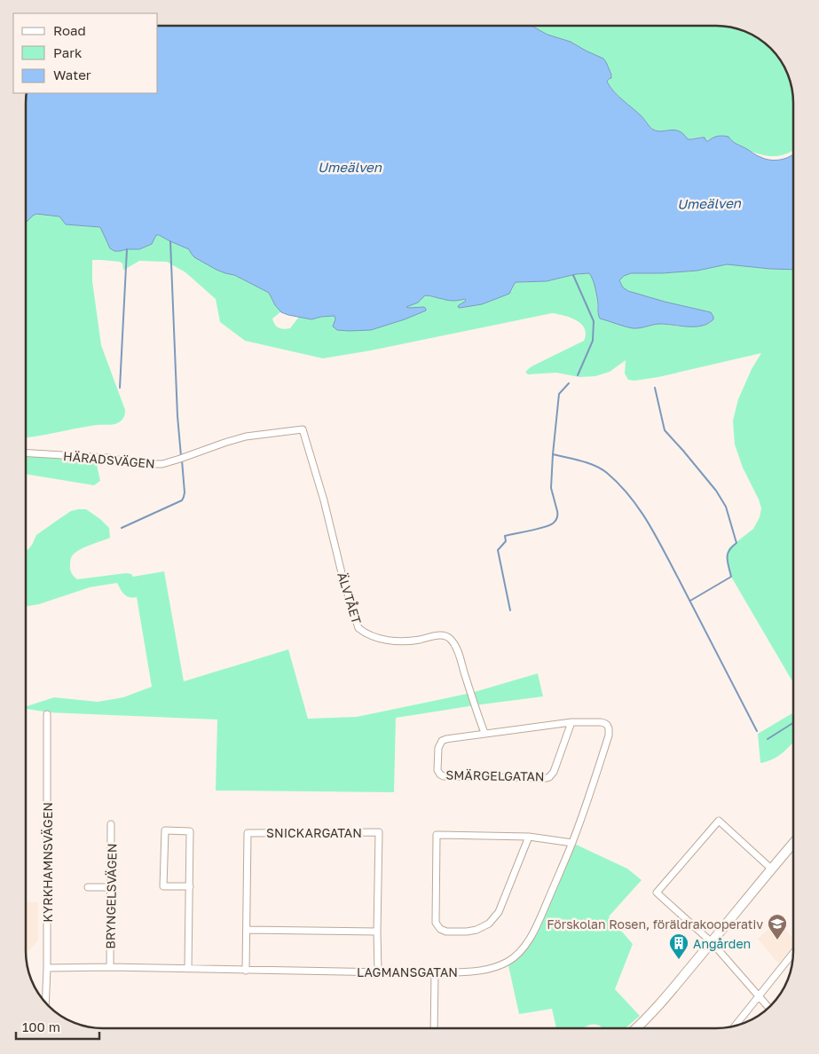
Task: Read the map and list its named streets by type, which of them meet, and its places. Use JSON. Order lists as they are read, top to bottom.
{
  "streets": {
    "street": [
      "HÄRADSVÄGEN",
      "ÄLVTÅET",
      "SMÄRGELGATAN",
      "SNICKARGATAN",
      "KYRKHAMNSVÄGEN",
      "BRYNGELSVÄGEN",
      "LAGMANSGATAN"
    ]
  },
  "crossings": [
    ["HÄRADSVÄGEN", "ÄLVTÅET"],
    ["ÄLVTÅET", "SMÄRGELGATAN"],
    ["SMÄRGELGATAN", "LAGMANSGATAN"],
    ["SNICKARGATAN", "LAGMANSGATAN"],
    ["KYRKHAMNSVÄGEN", "LAGMANSGATAN"],
    ["BRYNGELSVÄGEN", "LAGMANSGATAN"]
  ],
  "water": ["Umeälven"],
  "places": {
    "school or university": ["Förskolan Rosen, föräldrakooperativ"],
    "building": ["Angården"]
  },
  "legend": ["Road", "Park", "Water"],
  "scale_bar": "100 m"
}
